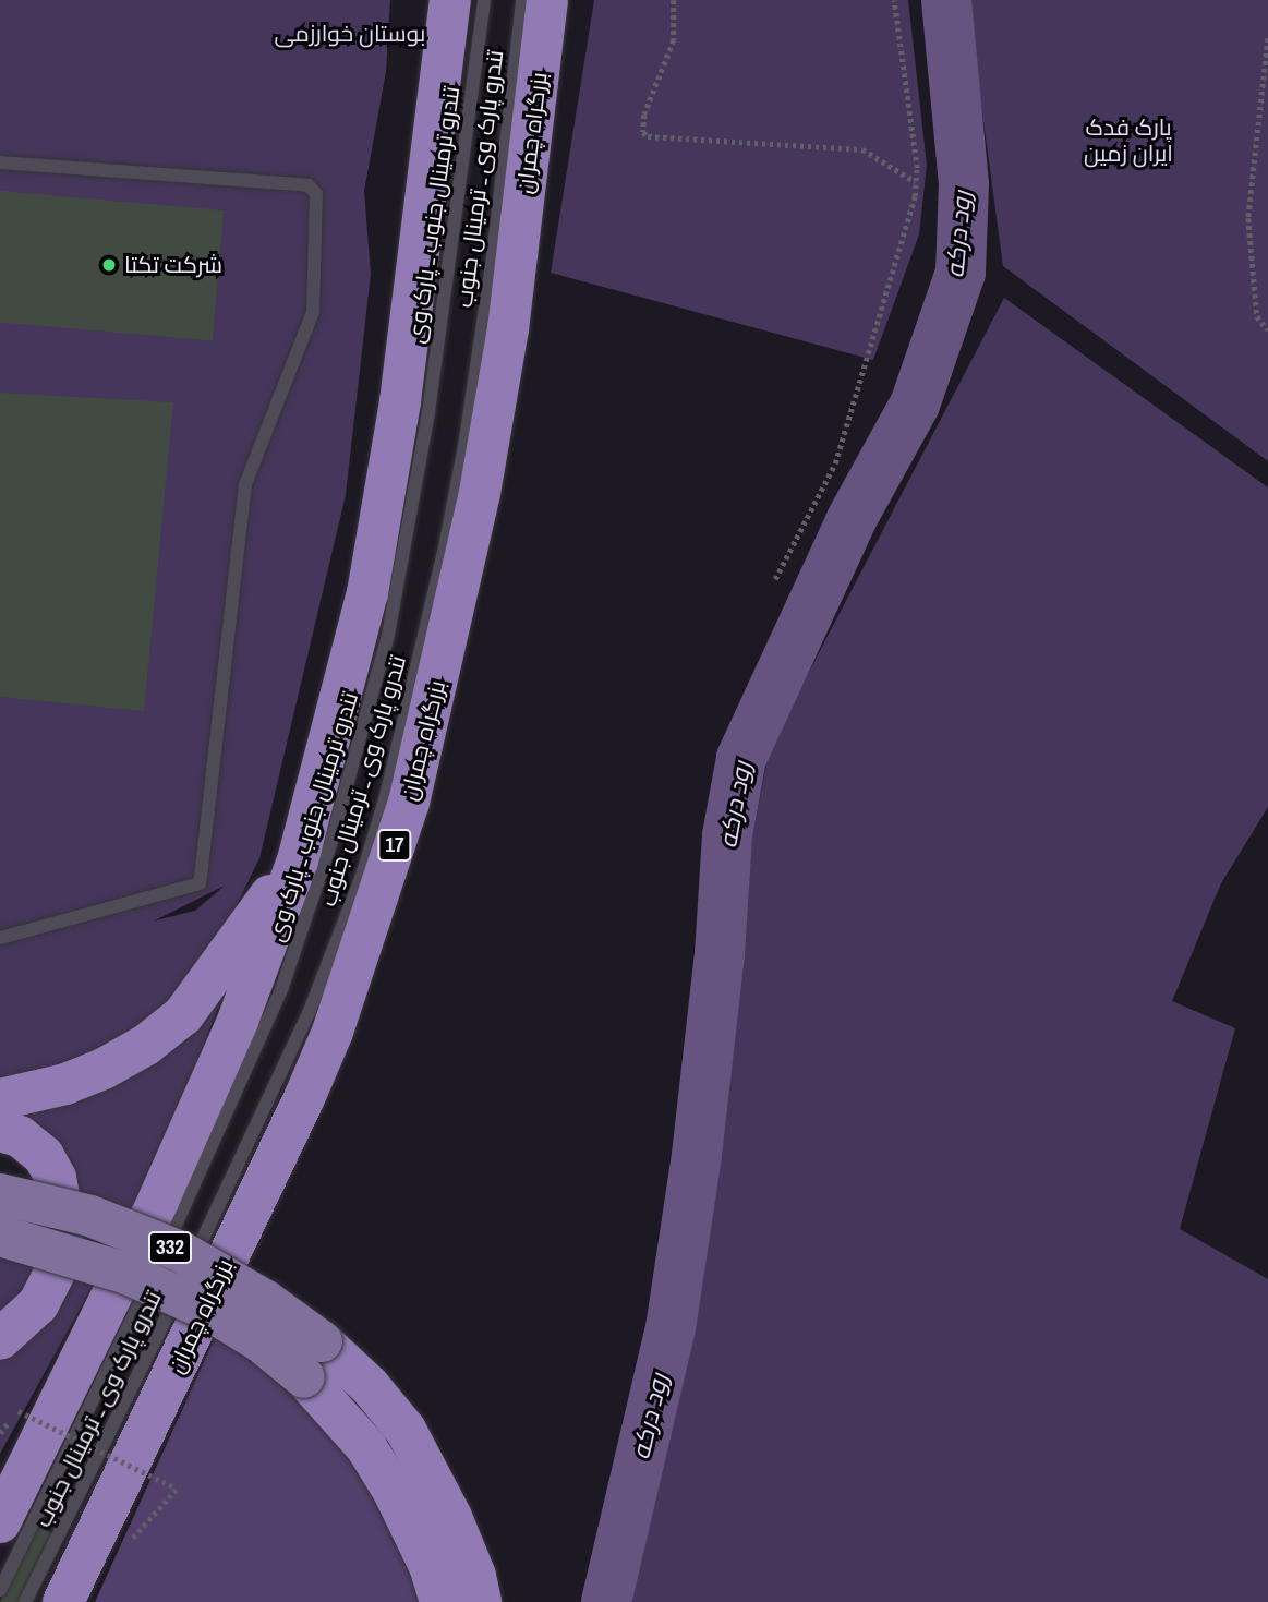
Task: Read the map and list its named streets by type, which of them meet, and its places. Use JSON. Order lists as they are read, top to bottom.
{
  "streets": {
    "highway": ["بزرگراه چمران", "17"],
    "main road": ["332"],
    "lane": ["تندرو پارک وی ـ ترمینال جنوب", "تندرو ترمینال جنوب ـ پارک وی"]
  },
  "crossings": [
    ["بزرگراه چمران", "تندرو پارک وی ـ ترمینال جنوب"]
  ],
  "water": ["رود درکه"],
  "parks": ["بوستان خوارزمی", "پارک فدک ایران زمین"],
  "places": ["شرکت تکتا"]
}
